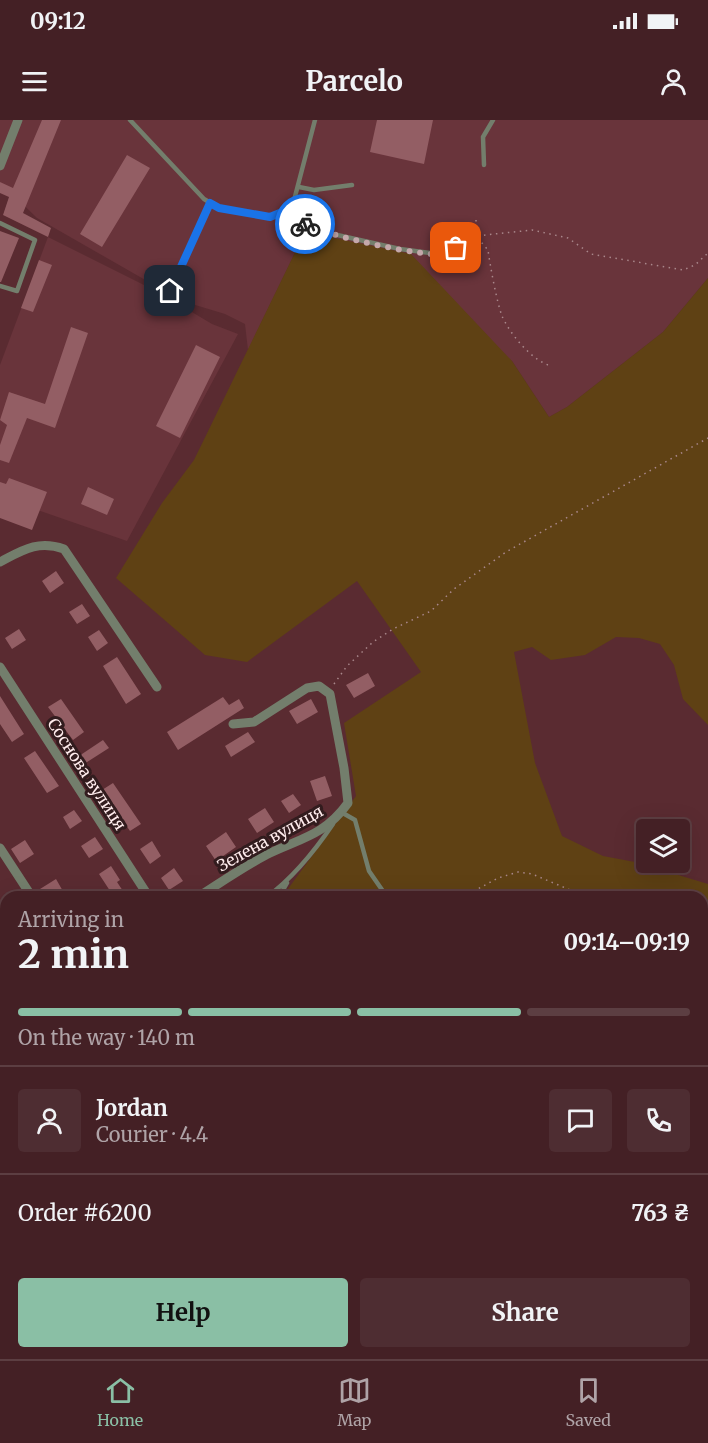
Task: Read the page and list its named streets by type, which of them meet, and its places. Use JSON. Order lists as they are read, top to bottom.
{
  "streets": {
    "street": ["Соснова вулиця", "Зелена вулиця"]
  },
  "page": {
    "status": "09:12",
    "header": "Parcelo",
    "heading": ["2 min", "Arriving in", "09:14–09:19"],
    "panel": [
      "Jordan",
      "Courier · 4.4",
      "Order #6200",
      "763 ₴"
    ],
    "bar": "On the way · 140 m",
    "buttons": ["Help", "Share"],
    "tabs": ["Home", "Map", "Saved"]
  }
}
